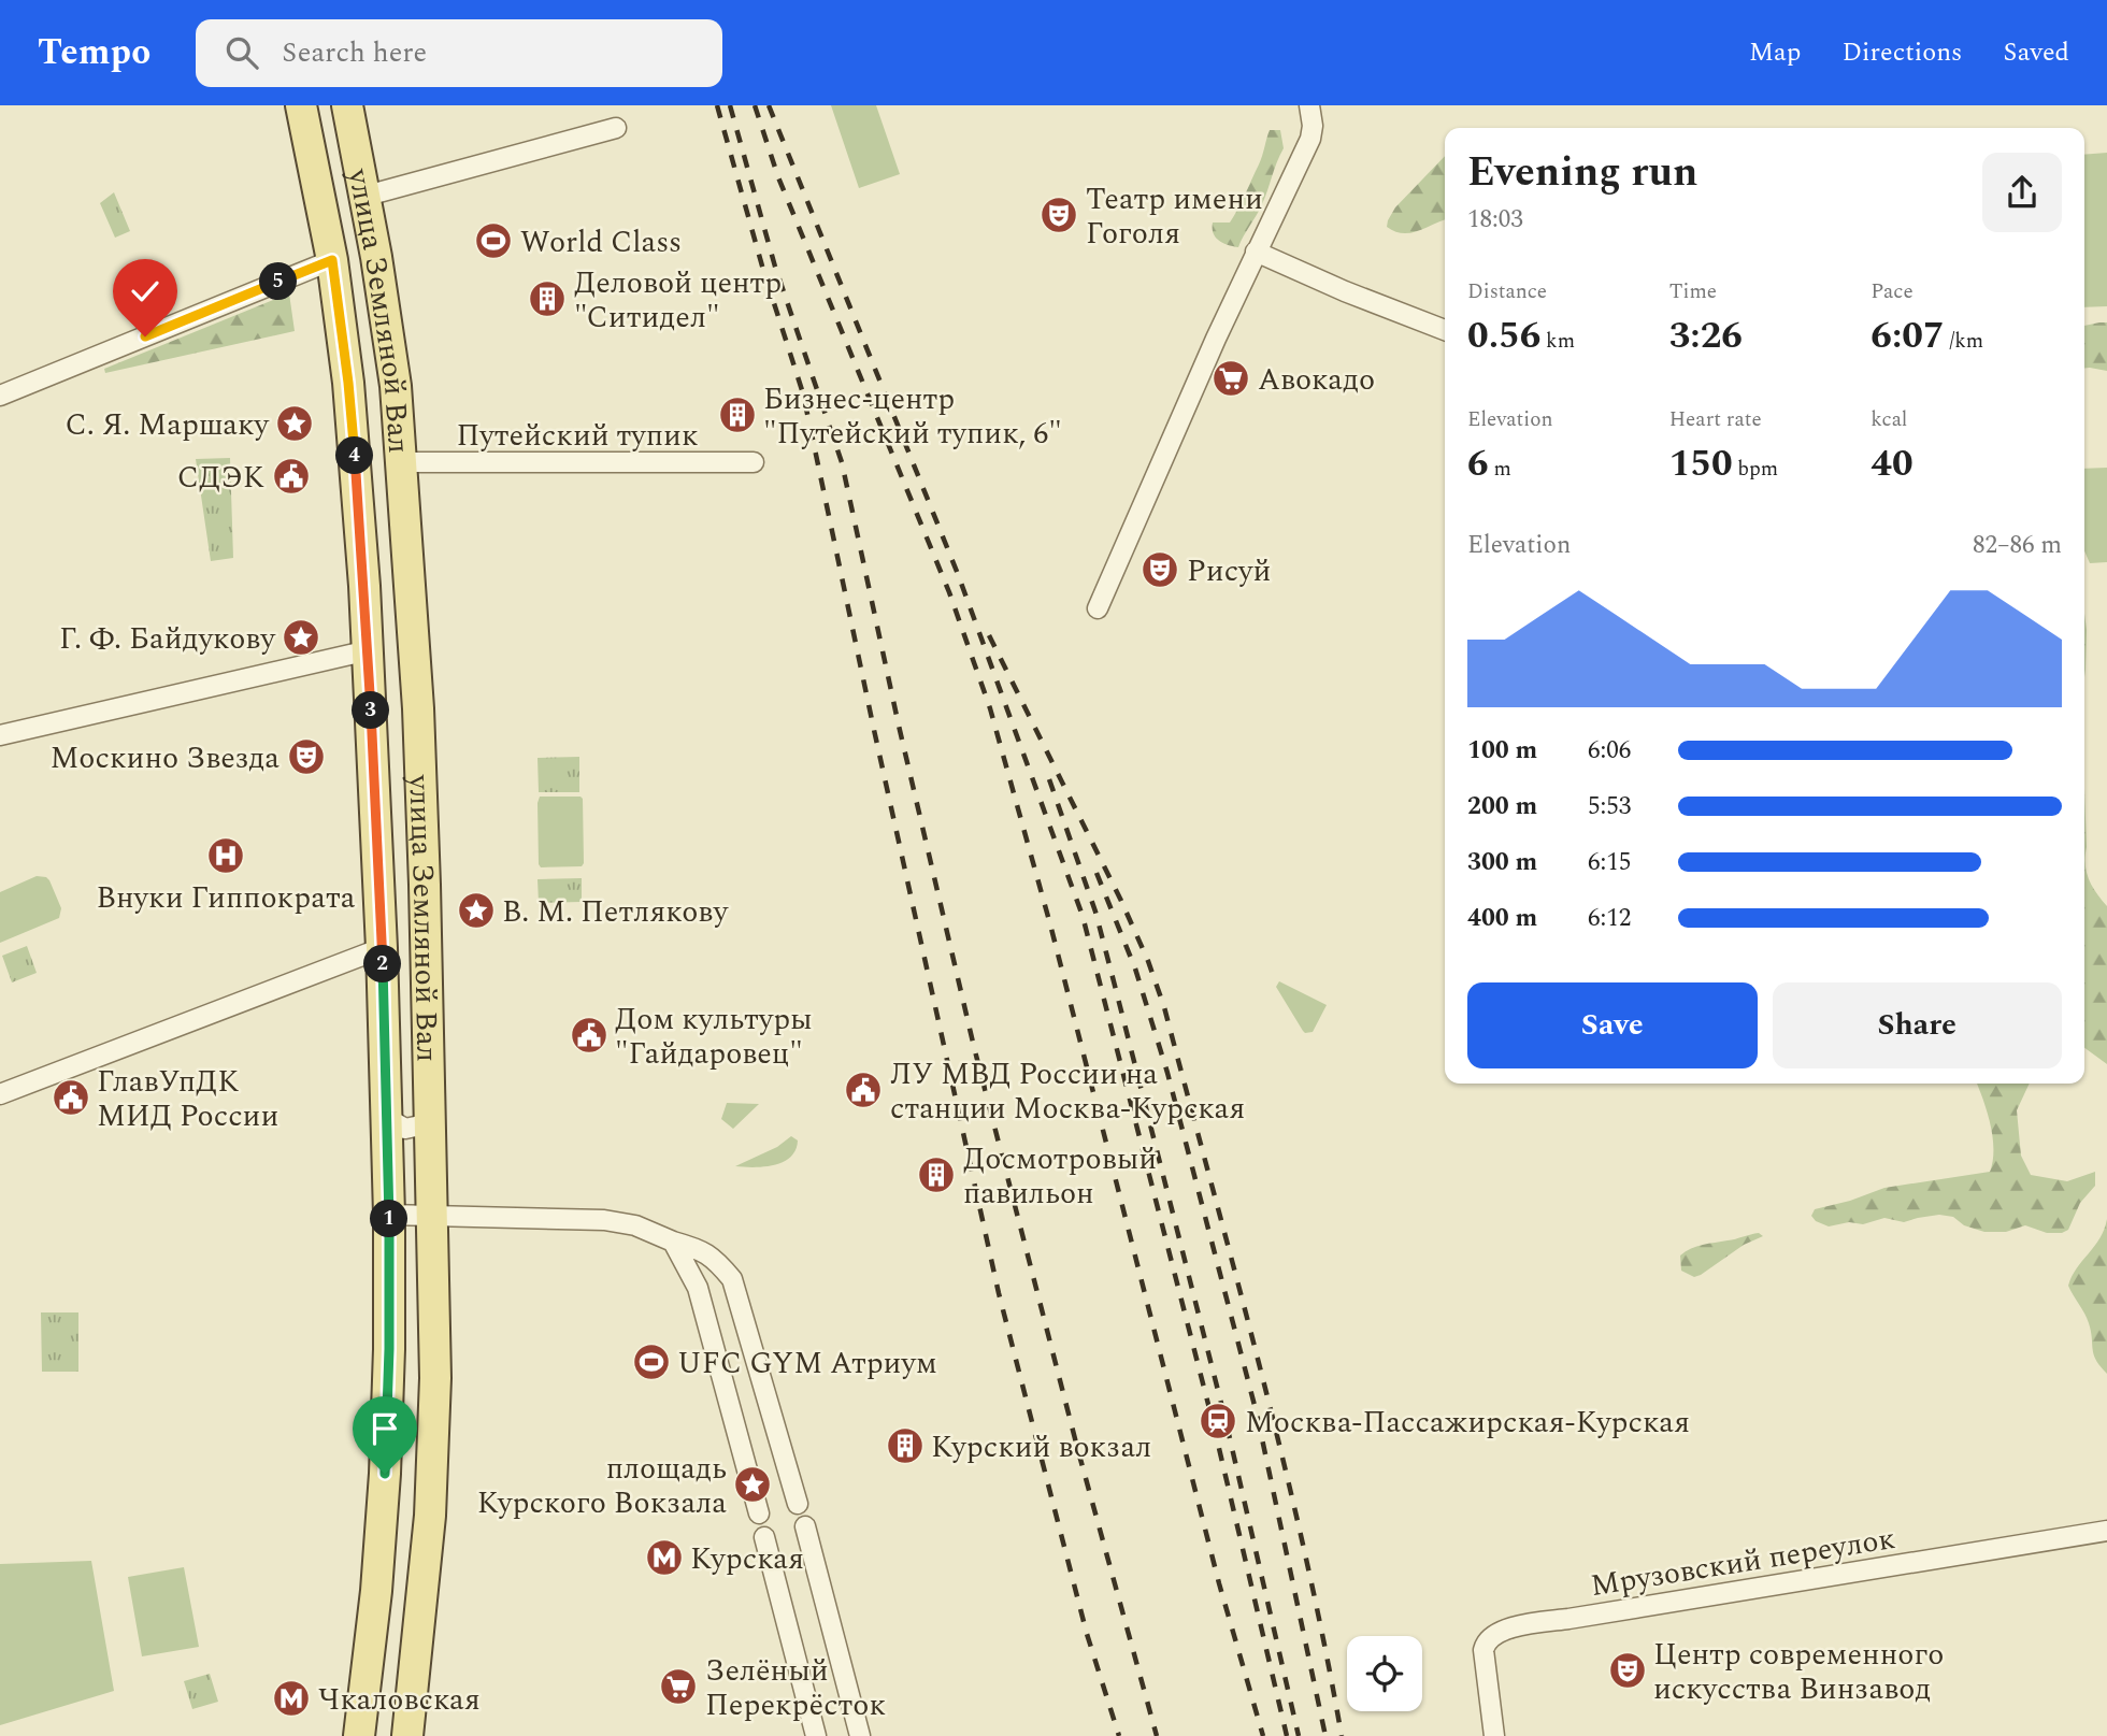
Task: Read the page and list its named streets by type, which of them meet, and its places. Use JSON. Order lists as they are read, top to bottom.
{
  "streets": {
    "main road": ["улица Земляной Вал"],
    "street": ["Путейский тупик", "Мрузовский переулок"]
  },
  "crossings": [
    ["улица Земляной Вал", "Путейский тупик"]
  ],
  "places": {
    "theatre": [
      "Театр имени Гоголя",
      "Рисуй",
      "Москино Звезда",
      "Центр современного искусства Винзавод"
    ],
    "sports": ["World Class", "UFC GYM Атриум"],
    "building": [
      "Деловой центр \"Ситидел\"",
      "Бизнес-центр \"Путейский тупик, 6\"",
      "Досмотровый павильон",
      "Курский вокзал"
    ],
    "supermarket": ["Авокадо", "Зелёный Перекрёсток"],
    "place": [
      "С. Я. Маршаку",
      "Г. Ф. Байдукову",
      "В. М. Петлякову",
      "площадь Курского Вокзала"
    ],
    "public building": [
      "СДЭК",
      "Дом культуры \"Гайдаровец\"",
      "ЛУ МВД России на станции Москва-Курская",
      "ГлавУпДК МИД России"
    ],
    "hospital": ["Внуки Гиппократа"],
    "station": ["Москва-Пассажирская-Курская"],
    "metro station": ["Курская", "Чкаловская"]
  },
  "page": {
    "header": "Tempo",
    "search": "Search here",
    "nav": ["Map", "Directions", "Saved"],
    "heading": ["Evening run", "18:03"],
    "stats": [
      ["Distance", "0.56 km"],
      ["Time", "3:26"],
      ["Pace", "6:07 /km"],
      ["Elevation", "6 m"],
      ["Heart rate", "150 bpm"],
      ["kcal", "40"]
    ],
    "pins": [
      "5",
      "4",
      "3",
      "2",
      "1"
    ],
    "chart": ["Elevation", "82–86 m"],
    "list": [
      {
        "name": "100 m",
        "note": "6:06"
      },
      {
        "name": "200 m",
        "note": "5:53"
      },
      {
        "name": "300 m",
        "note": "6:15"
      },
      {
        "name": "400 m",
        "note": "6:12"
      }
    ],
    "buttons": ["Save", "Share"]
  }
}
